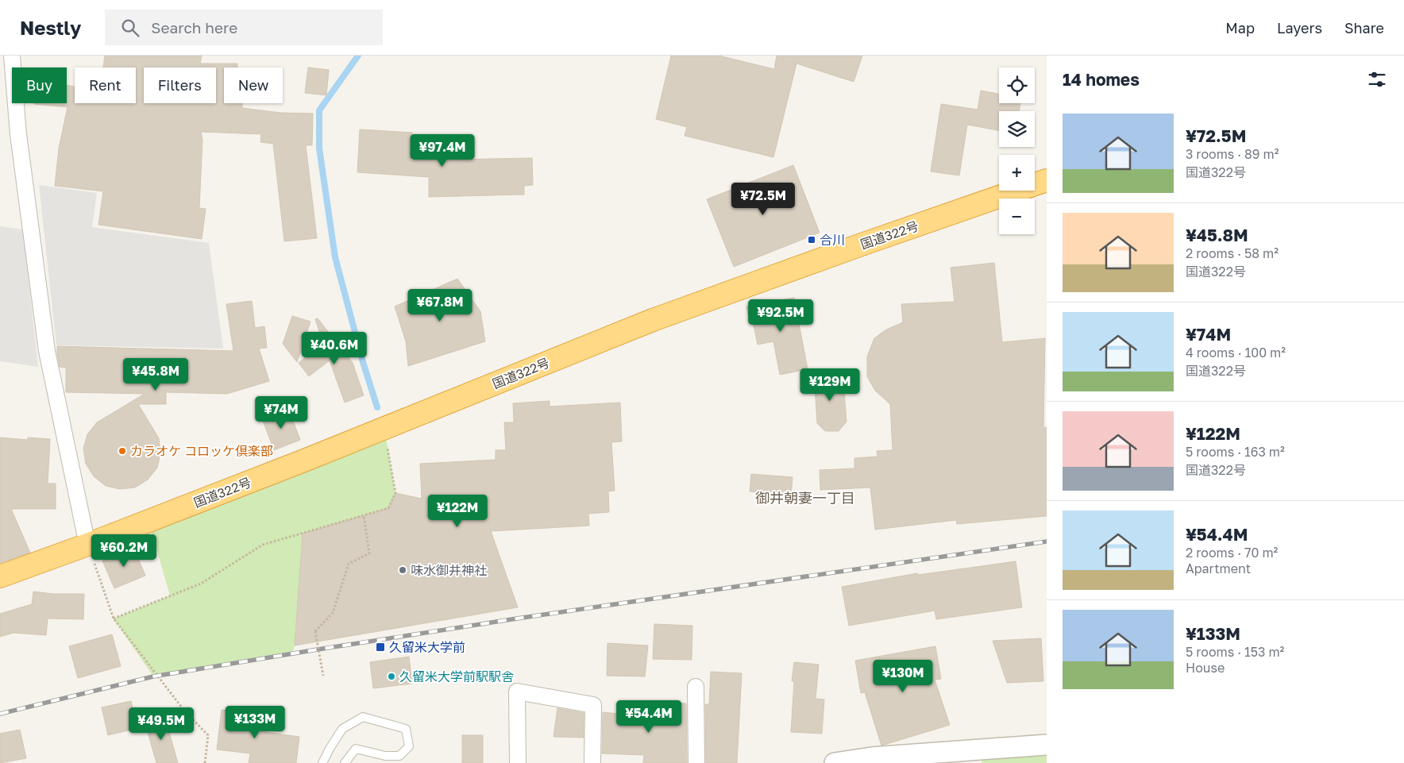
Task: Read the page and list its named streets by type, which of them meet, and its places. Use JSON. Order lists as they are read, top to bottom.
{
  "streets": {
    "highway": ["国道322号"]
  },
  "districts": ["御井朝妻一丁目"],
  "places": {
    "transit": ["合川", "久留米大学前"],
    "other": ["カラオケ コロッケ倶楽部", "味水御井神社", "久留米大学前駅駅舎"]
  },
  "page": {
    "header": "Nestly",
    "search": "Search here",
    "nav": ["Map", "Layers", "Share"],
    "heading": "14 homes",
    "map_buttons": ["+", "−"],
    "chip": [
      "Buy",
      "Rent",
      "Filters",
      "New"
    ],
    "list": [
      {
        "name": "¥72.5M",
        "note": "3 rooms · 89 m² · 国道322号"
      },
      {
        "name": "¥45.8M",
        "note": "2 rooms · 58 m² · 国道322号"
      },
      {
        "name": "¥74M",
        "note": "4 rooms · 100 m² · 国道322号"
      },
      {
        "name": "¥122M",
        "note": "5 rooms · 163 m² · 国道322号"
      },
      {
        "name": "¥54.4M",
        "note": "2 rooms · 70 m² · Apartment"
      },
      {
        "name": "¥133M",
        "note": "5 rooms · 153 m² · House"
      }
    ],
    "price": [
      "¥97.4M",
      "¥72.5M",
      "¥67.8M",
      "¥92.5M",
      "¥40.6M",
      "¥45.8M",
      "¥129M",
      "¥74M",
      "¥122M",
      "¥60.2M",
      "¥130M",
      "¥54.4M",
      "¥133M",
      "¥49.5M"
    ]
  }
}
